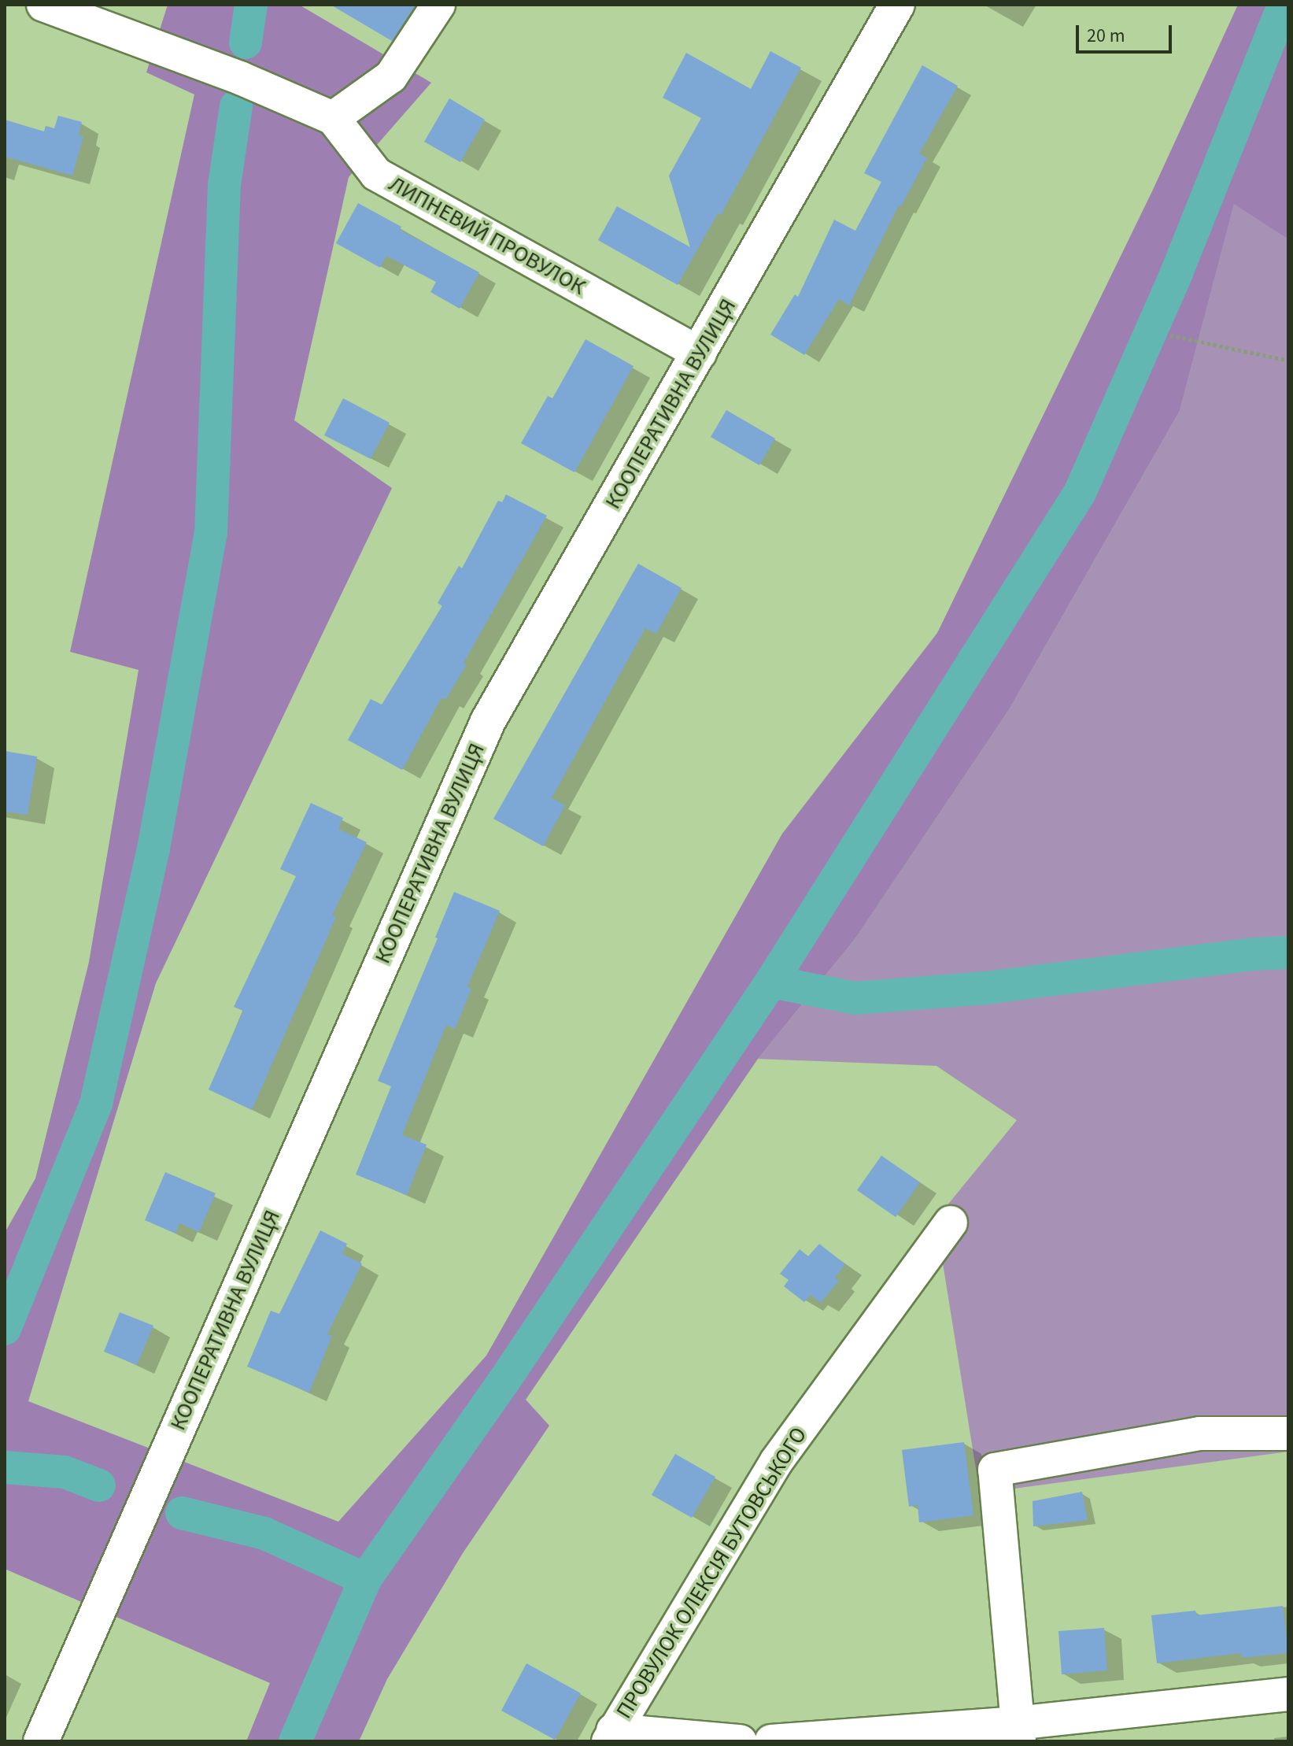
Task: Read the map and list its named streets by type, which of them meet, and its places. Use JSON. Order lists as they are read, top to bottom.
{
  "streets": {
    "street": ["ЛИПНЕВИЙ ПРОВУЛОК", "КООПЕРАТИВНА ВУЛИЦЯ", "ПРОВУЛОК ОЛЕКСІЯ БУТОВСЬКОГО"]
  },
  "crossings": [
    ["ЛИПНЕВИЙ ПРОВУЛОК", "КООПЕРАТИВНА ВУЛИЦЯ"]
  ],
  "scale_bar": "20 m"
}
